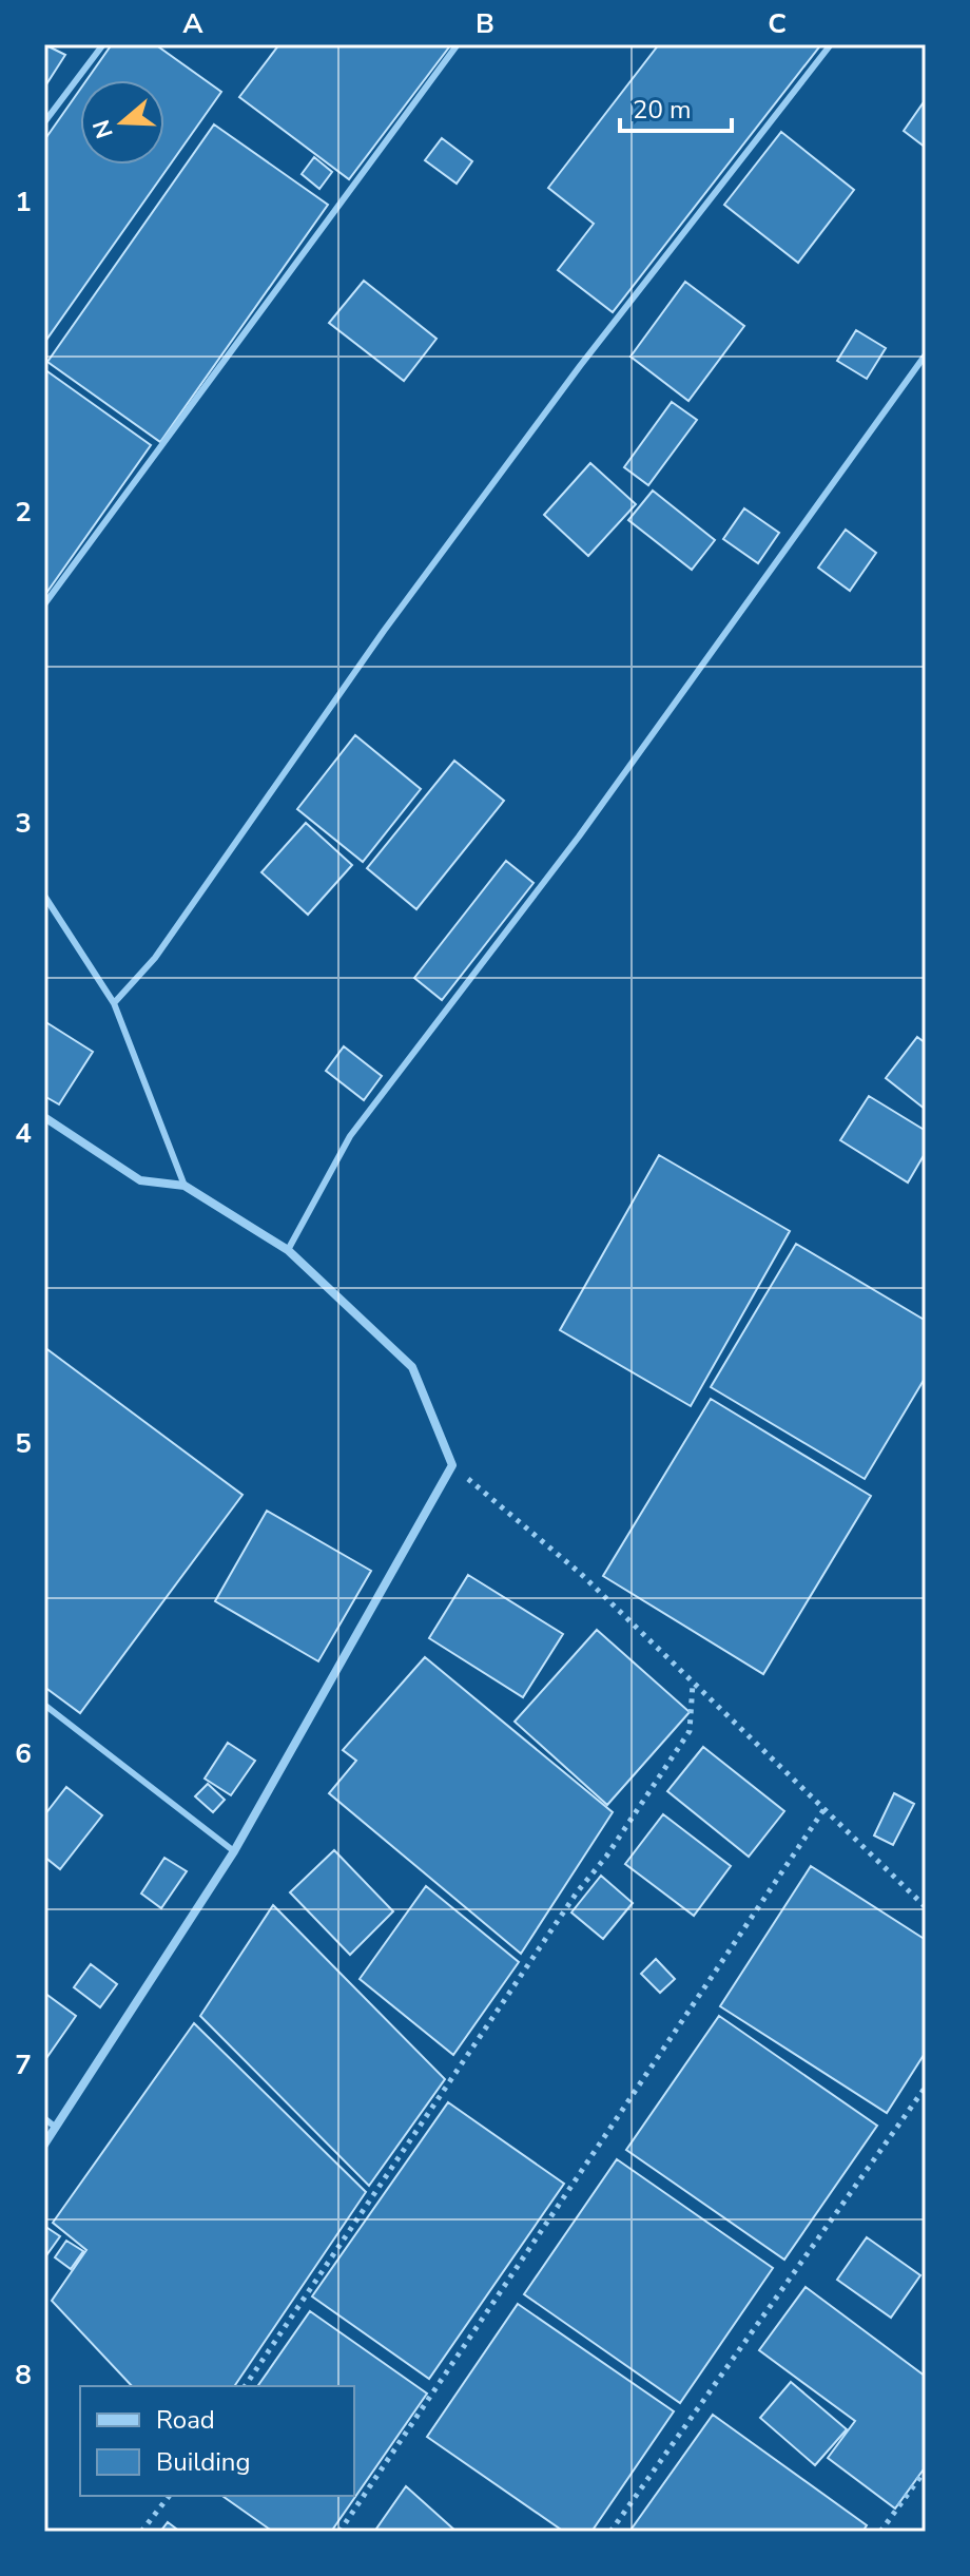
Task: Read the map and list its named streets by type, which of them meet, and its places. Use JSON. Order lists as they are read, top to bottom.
{
  "legend": ["Road", "Building"],
  "scale_bar": "20 m",
  "north": "left",
  "grid": {
    "columns": ["A", "B", "C"],
    "rows": [
      "1",
      "2",
      "3",
      "4",
      "5",
      "6",
      "7",
      "8"
    ]
  }
}
